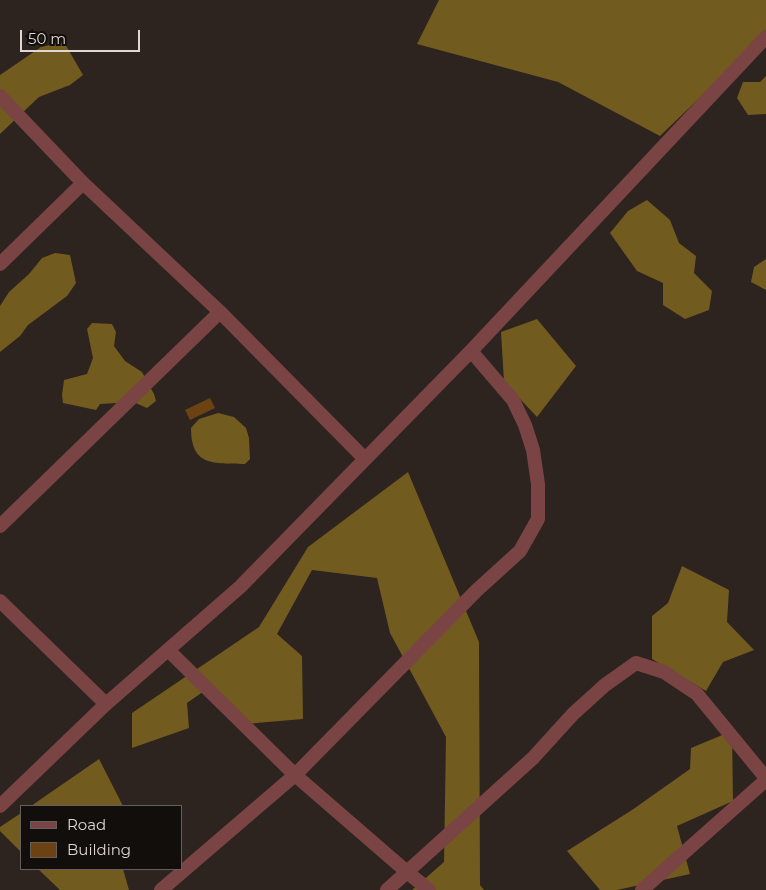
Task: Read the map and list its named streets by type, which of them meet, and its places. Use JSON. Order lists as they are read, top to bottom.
{
  "legend": ["Road", "Building"],
  "scale_bar": "50 m"
}
